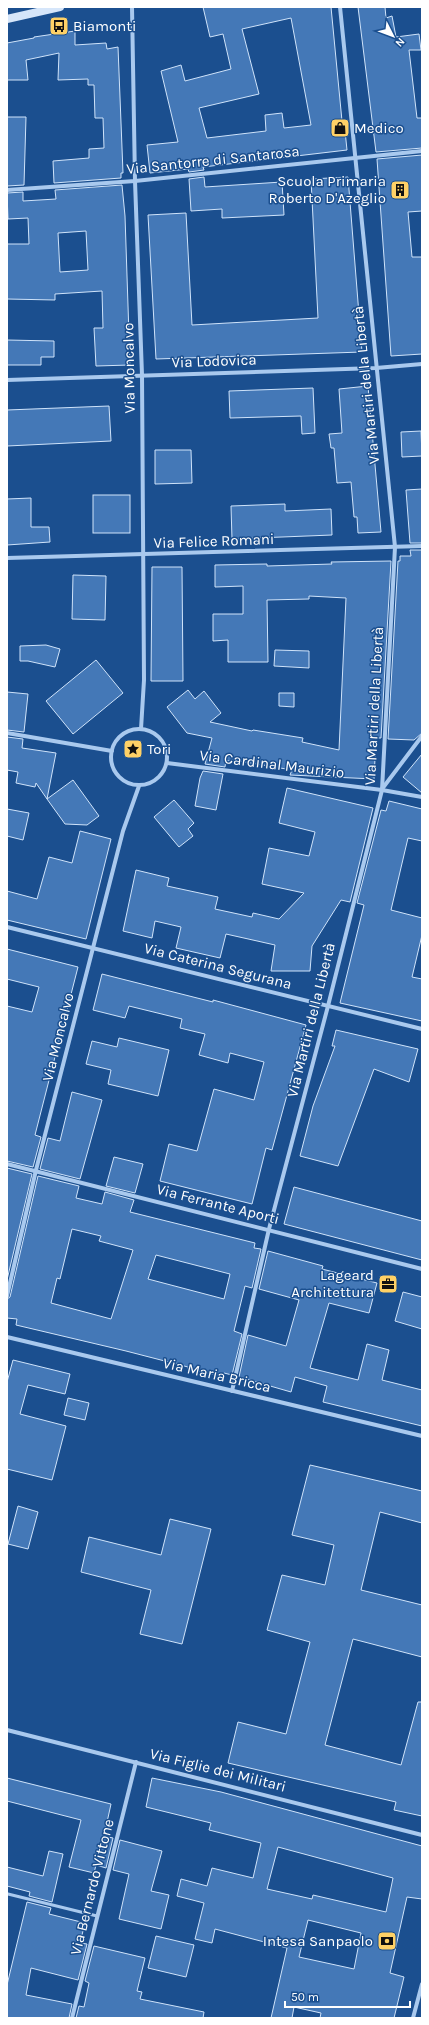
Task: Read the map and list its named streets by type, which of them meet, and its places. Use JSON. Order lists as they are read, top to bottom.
{
  "streets": {
    "street": [
      "Via Santorre di Santarosa",
      "Via Lodovica",
      "Via Moncalvo",
      "Via Martiri della Libertà",
      "Via Felice Romani",
      "Via Cardinal Maurizio",
      "Via Caterina Segurana",
      "Via Ferrante Aporti",
      "Via Maria Bricca",
      "Via Figlie dei Militari",
      "Via Bernardo Vittone"
    ]
  },
  "crossings": [
    ["Via Santorre di Santarosa", "Via Moncalvo"],
    ["Via Santorre di Santarosa", "Via Martiri della Libertà"],
    ["Via Lodovica", "Via Moncalvo"],
    ["Via Lodovica", "Via Martiri della Libertà"],
    ["Via Moncalvo", "Via Felice Romani"],
    ["Via Moncalvo", "Via Cardinal Maurizio"],
    ["Via Moncalvo", "Via Caterina Segurana"],
    ["Via Moncalvo", "Via Ferrante Aporti"],
    ["Via Martiri della Libertà", "Via Felice Romani"],
    ["Via Martiri della Libertà", "Via Cardinal Maurizio"],
    ["Via Martiri della Libertà", "Via Caterina Segurana"],
    ["Via Martiri della Libertà", "Via Ferrante Aporti"],
    ["Via Martiri della Libertà", "Via Maria Bricca"],
    ["Via Figlie dei Militari", "Via Bernardo Vittone"]
  ],
  "places": {
    "bus stop": ["Biamonti"],
    "shop": ["Medico"],
    "building": ["Scuola Primaria Roberto D'Azeglio"],
    "place": ["Tori"],
    "office": ["Lageard Architettura"],
    "bank": ["Intesa Sanpaolo"]
  },
  "scale_bar": "50 m",
  "north": "bottom right"
}
